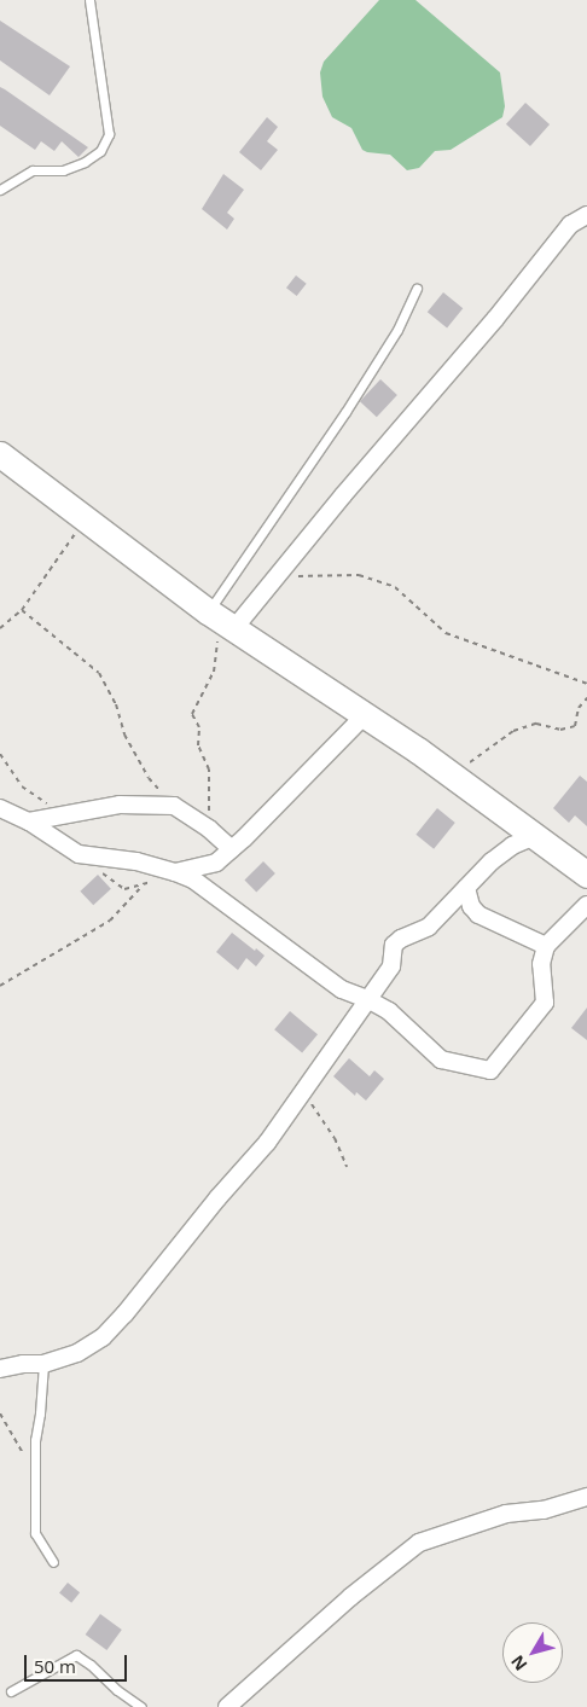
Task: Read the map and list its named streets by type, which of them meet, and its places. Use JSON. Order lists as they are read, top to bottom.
{
  "scale_bar": "50 m",
  "north": "bottom left"
}
